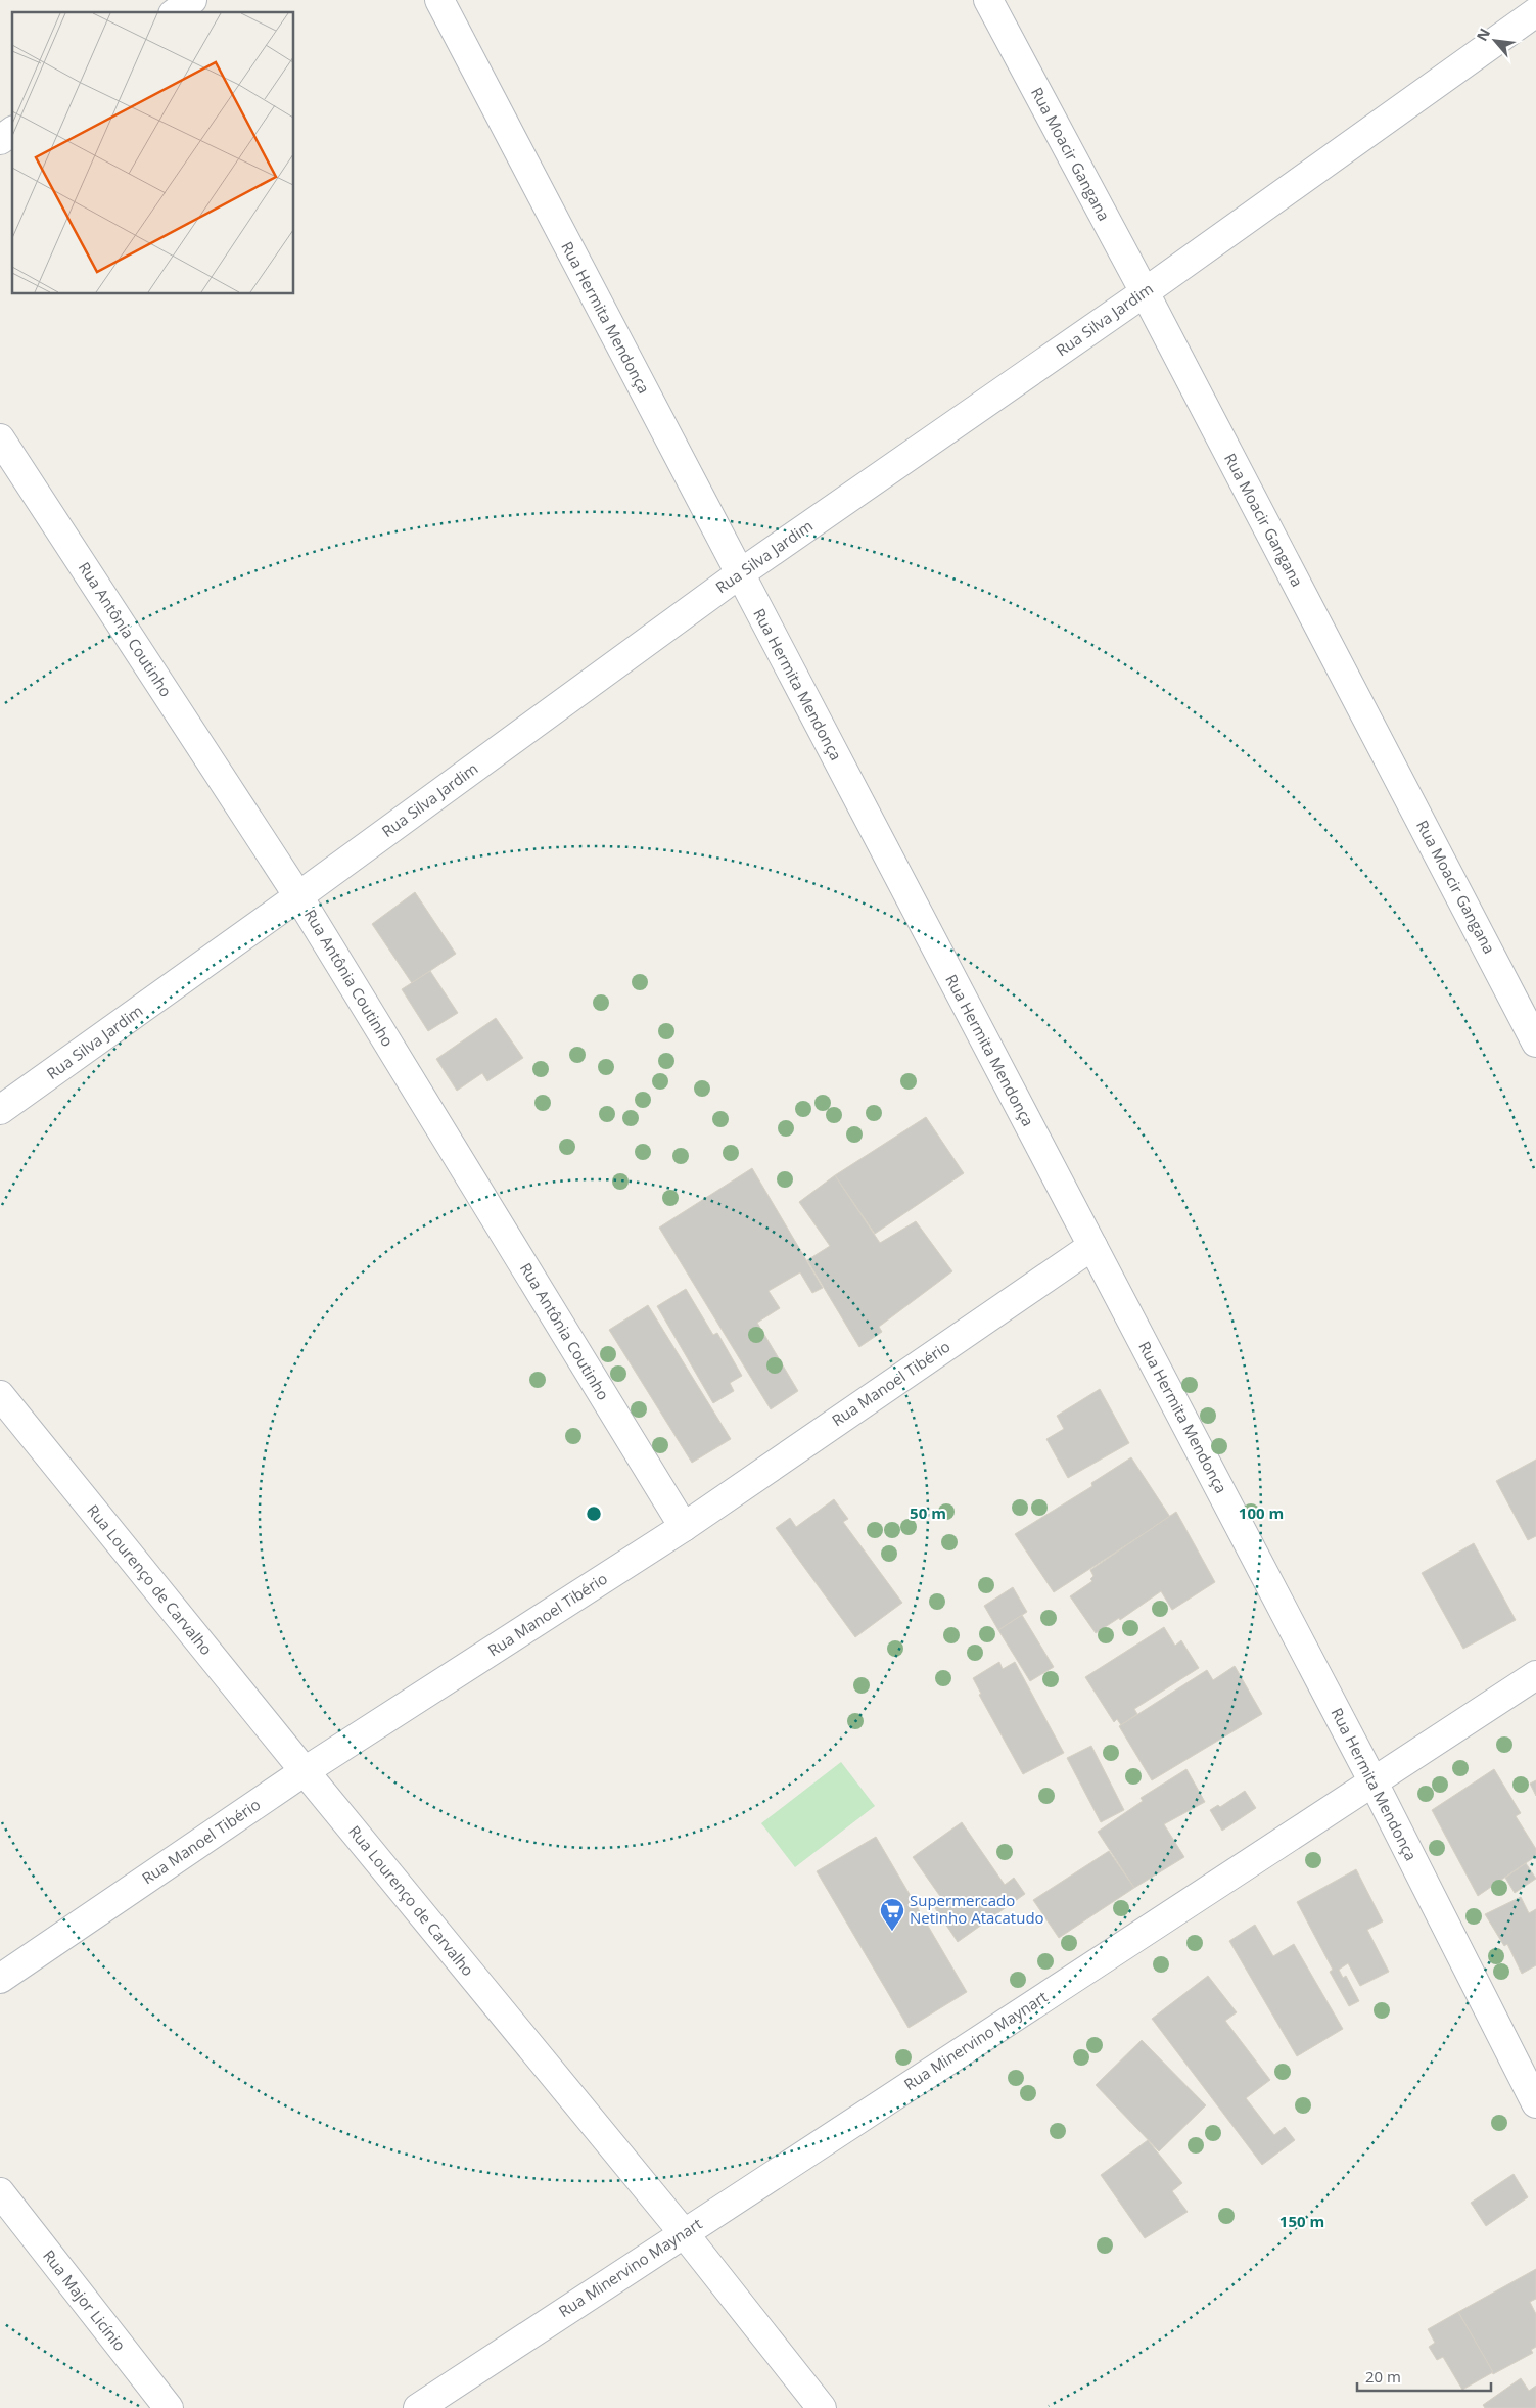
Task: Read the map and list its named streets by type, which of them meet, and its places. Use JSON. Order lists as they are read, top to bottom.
{
  "streets": {
    "street": [
      "Rua Moacir Gangana",
      "Rua Hermita Mendonça",
      "Rua Silva Jardim",
      "Rua Antônia Coutinho",
      "Rua Manoel Tibério",
      "Rua Lourenço de Carvalho",
      "Rua Minervino Maynart",
      "Rua Major Licínio"
    ]
  },
  "crossings": [
    ["Rua Moacir Gangana", "Rua Silva Jardim"],
    ["Rua Hermita Mendonça", "Rua Silva Jardim"],
    ["Rua Hermita Mendonça", "Rua Manoel Tibério"],
    ["Rua Hermita Mendonça", "Rua Minervino Maynart"],
    ["Rua Silva Jardim", "Rua Antônia Coutinho"],
    ["Rua Antônia Coutinho", "Rua Manoel Tibério"],
    ["Rua Manoel Tibério", "Rua Lourenço de Carvalho"],
    ["Rua Lourenço de Carvalho", "Rua Minervino Maynart"]
  ],
  "places": {
    "supermarket": ["Supermercado Netinho Atacatudo"]
  },
  "scale_bar": "20 m",
  "north": "top left",
  "rings": ["50 m", "100 m", "150 m"]
}
